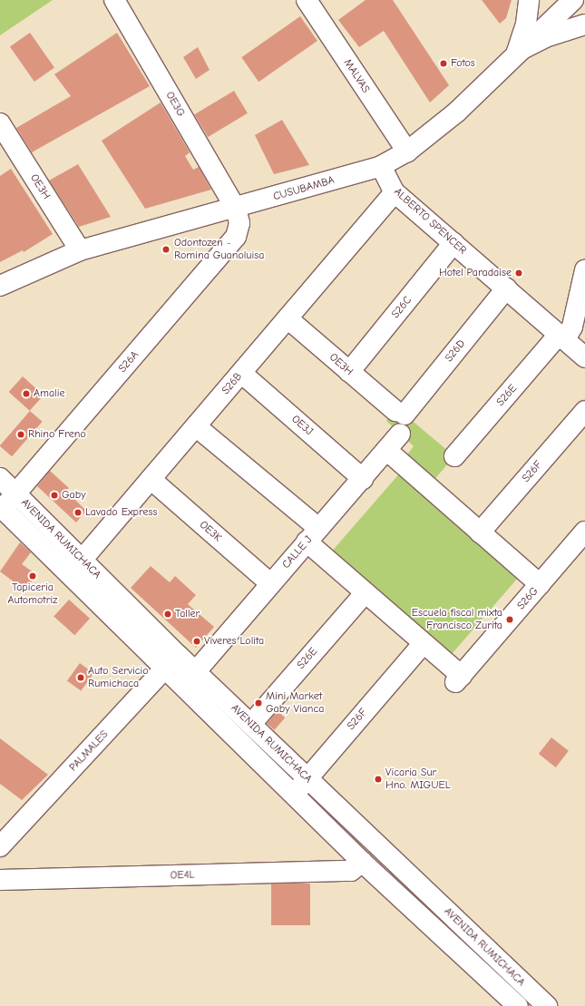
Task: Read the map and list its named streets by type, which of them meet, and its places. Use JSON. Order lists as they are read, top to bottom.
{
  "streets": {
    "street": [
      "MALVAS",
      "OE3G",
      "OE3H",
      "CUSUBAMBA",
      "ALBERTO SPENCER",
      "S26C",
      "S26D",
      "S26A",
      "S26B",
      "S26E",
      "OE3J",
      "S26F",
      "OE3K",
      "AVENIDA RUMICHACA",
      "CALLE J",
      "S26G",
      "PALMALES",
      "OE4L"
    ]
  },
  "crossings": [
    ["MALVAS", "CUSUBAMBA"],
    ["OE3G", "CUSUBAMBA"],
    ["OE3G", "S26A"],
    ["OE3H", "CUSUBAMBA"],
    ["OE3H", "S26C"],
    ["OE3H", "S26D"],
    ["OE3H", "S26B"],
    ["CUSUBAMBA", "ALBERTO SPENCER"],
    ["CUSUBAMBA", "S26A"],
    ["ALBERTO SPENCER", "S26C"],
    ["ALBERTO SPENCER", "S26D"],
    ["ALBERTO SPENCER", "S26B"],
    ["ALBERTO SPENCER", "S26E"],
    ["S26A", "AVENIDA RUMICHACA"],
    ["S26B", "OE3J"],
    ["S26B", "OE3K"],
    ["S26B", "AVENIDA RUMICHACA"],
    ["S26E", "AVENIDA RUMICHACA"],
    ["OE3J", "CALLE J"],
    ["S26F", "AVENIDA RUMICHACA"],
    ["S26F", "S26G"],
    ["OE3K", "CALLE J"],
    ["AVENIDA RUMICHACA", "CALLE J"],
    ["AVENIDA RUMICHACA", "PALMALES"],
    ["AVENIDA RUMICHACA", "OE4L"]
  ],
  "places": [
    "Fotos",
    "Odontozen - Romina Guanoluisa",
    "Hotel Paradaise",
    "Amalie",
    "Rhino Freno",
    "Gaby",
    "Lavado Express",
    "Tapiceria Automotriz",
    "Taller",
    "Escuela fiscal mixta Francisco Zurita",
    "Viveres Lolita",
    "Auto Servicio Rumichaca",
    "Mini Market Gaby Vianca",
    "Vicaria Sur Hno. MIGUEL"
  ]
}
